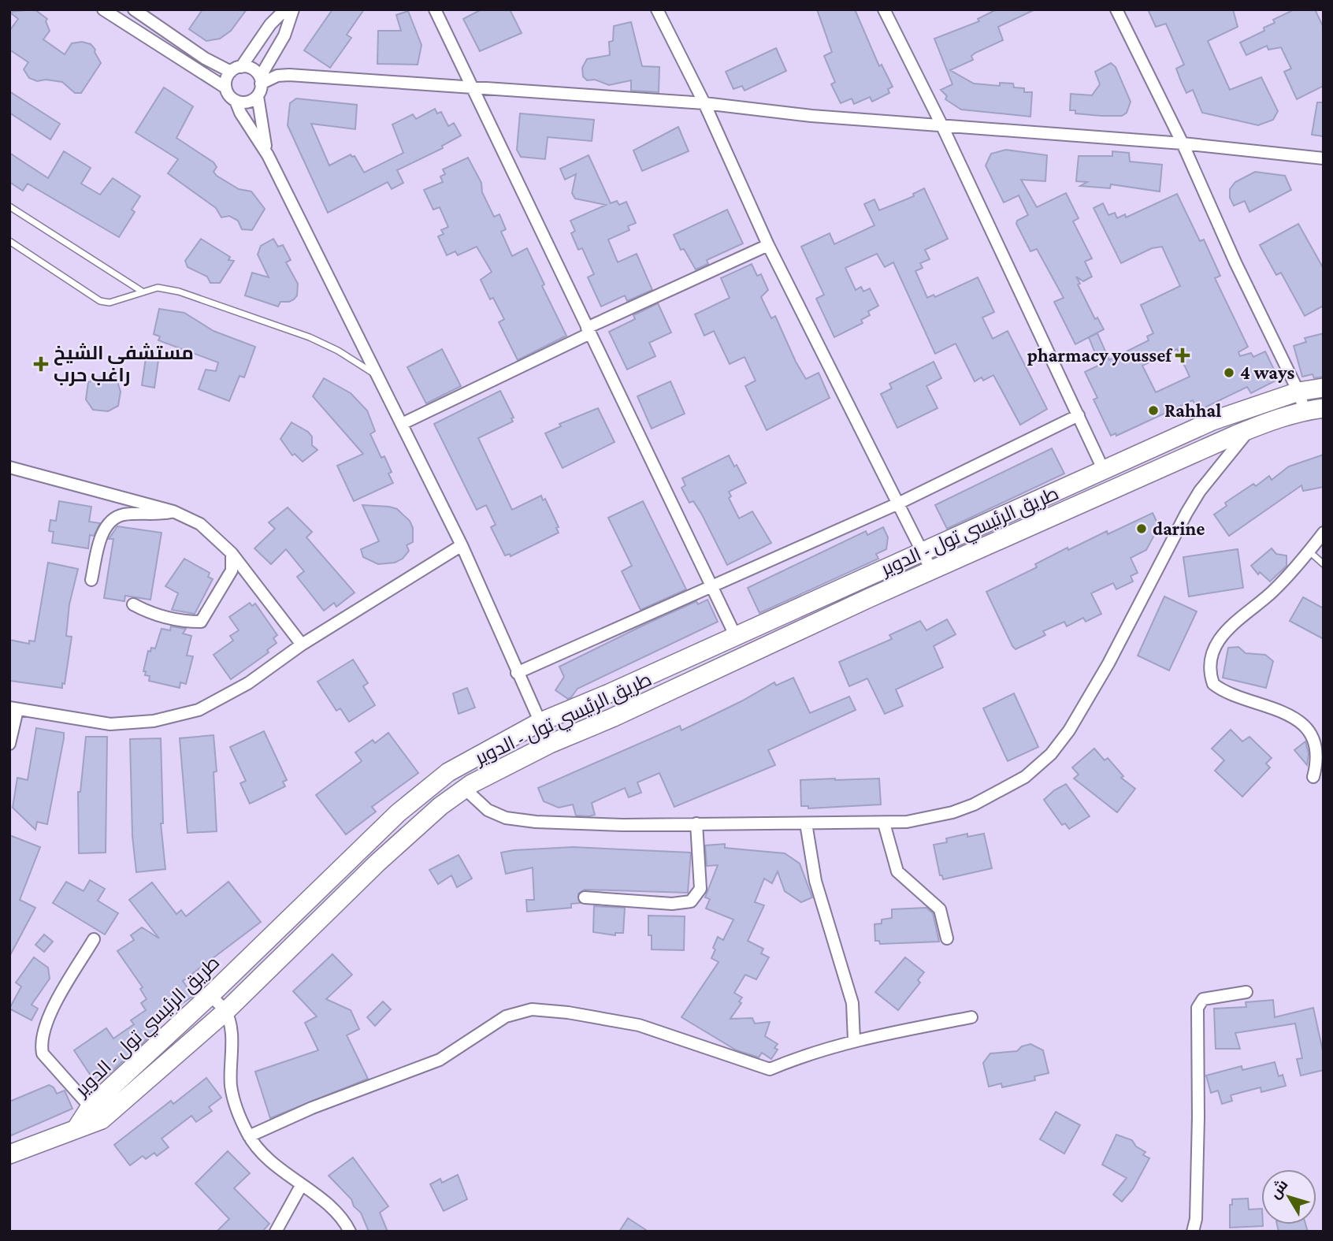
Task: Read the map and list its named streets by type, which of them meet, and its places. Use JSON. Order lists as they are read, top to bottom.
{
  "streets": {
    "main road": ["طريق الرئيسي تول - الدوير"]
  },
  "places": {
    "health": ["pharmacy youssef", "مستشفى الشيخ راغب حرب"],
    "other": ["4 ways", "Rahhal", "darine"]
  },
  "north": "top left"
}
